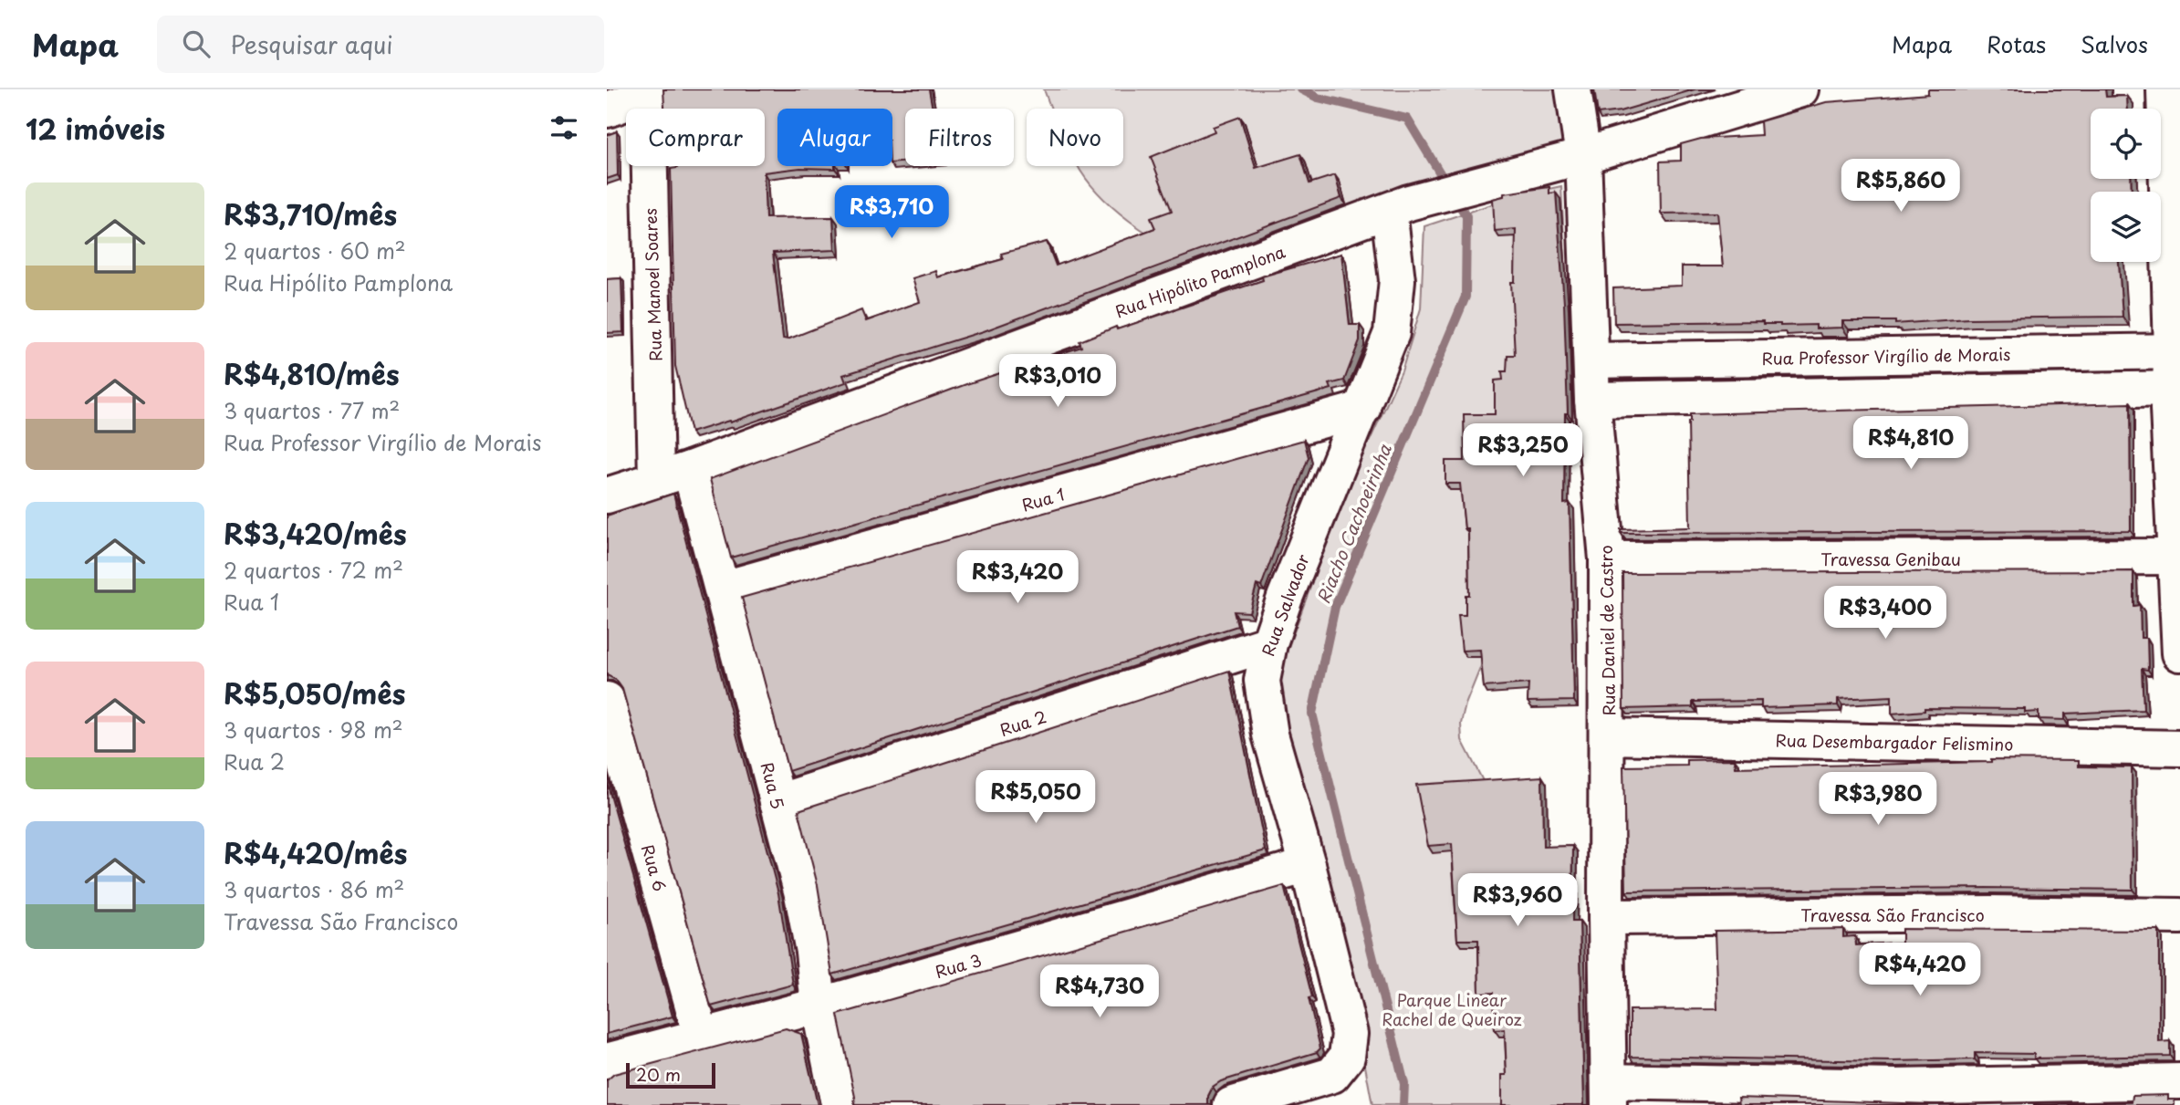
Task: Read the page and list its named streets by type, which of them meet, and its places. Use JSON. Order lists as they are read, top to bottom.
{
  "streets": {
    "street": [
      "Rua Hipólito Pamplona",
      "Rua Manoel Soares",
      "Rua Professor Virgílio de Morais",
      "Rua 1",
      "Travessa Genibau",
      "Rua Salvador",
      "Rua Daniel de Castro",
      "Rua 2",
      "Rua Desembargador Felismino",
      "Rua 5",
      "Rua 6",
      "Travessa São Francisco",
      "Rua 3"
    ]
  },
  "crossings": [
    ["Rua Hipólito Pamplona", "Rua Manoel Soares"],
    ["Rua Hipólito Pamplona", "Rua Salvador"],
    ["Rua Hipólito Pamplona", "Rua Daniel de Castro"],
    ["Rua Hipólito Pamplona", "Rua 5"],
    ["Rua Professor Virgílio de Morais", "Rua Daniel de Castro"],
    ["Rua 1", "Rua Salvador"],
    ["Rua 1", "Rua 5"],
    ["Travessa Genibau", "Rua Daniel de Castro"],
    ["Rua Salvador", "Rua 2"],
    ["Rua Salvador", "Rua 3"],
    ["Rua Daniel de Castro", "Rua Desembargador Felismino"],
    ["Rua Daniel de Castro", "Travessa São Francisco"],
    ["Rua 2", "Rua 5"],
    ["Rua 5", "Rua 3"],
    ["Rua 6", "Rua 3"]
  ],
  "water": ["Riacho Cachoeirinha"],
  "parks": ["Parque Linear Rachel de Queiroz"],
  "scale_bar": "20 m",
  "page": {
    "header": "Mapa",
    "search": "Pesquisar aqui",
    "nav": ["Mapa", "Rotas", "Salvos"],
    "heading": "12 imóveis",
    "chip": [
      "Comprar",
      "Alugar",
      "Filtros",
      "Novo"
    ],
    "price": [
      "R$5,860",
      "R$3,710",
      "R$3,010",
      "R$4,810",
      "R$3,250",
      "R$3,420",
      "R$3,400",
      "R$5,050",
      "R$3,980",
      "R$3,960",
      "R$4,420",
      "R$4,730"
    ],
    "list": [
      {
        "name": "R$3,710/mês",
        "note": "2 quartos · 60 m² · Rua Hipólito Pamplona"
      },
      {
        "name": "R$4,810/mês",
        "note": "3 quartos · 77 m² · Rua Professor Virgílio de Morais"
      },
      {
        "name": "R$3,420/mês",
        "note": "2 quartos · 72 m² · Rua 1"
      },
      {
        "name": "R$5,050/mês",
        "note": "3 quartos · 98 m² · Rua 2"
      },
      {
        "name": "R$4,420/mês",
        "note": "3 quartos · 86 m² · Travessa São Francisco"
      }
    ],
    "scale": "20 m"
  }
}
